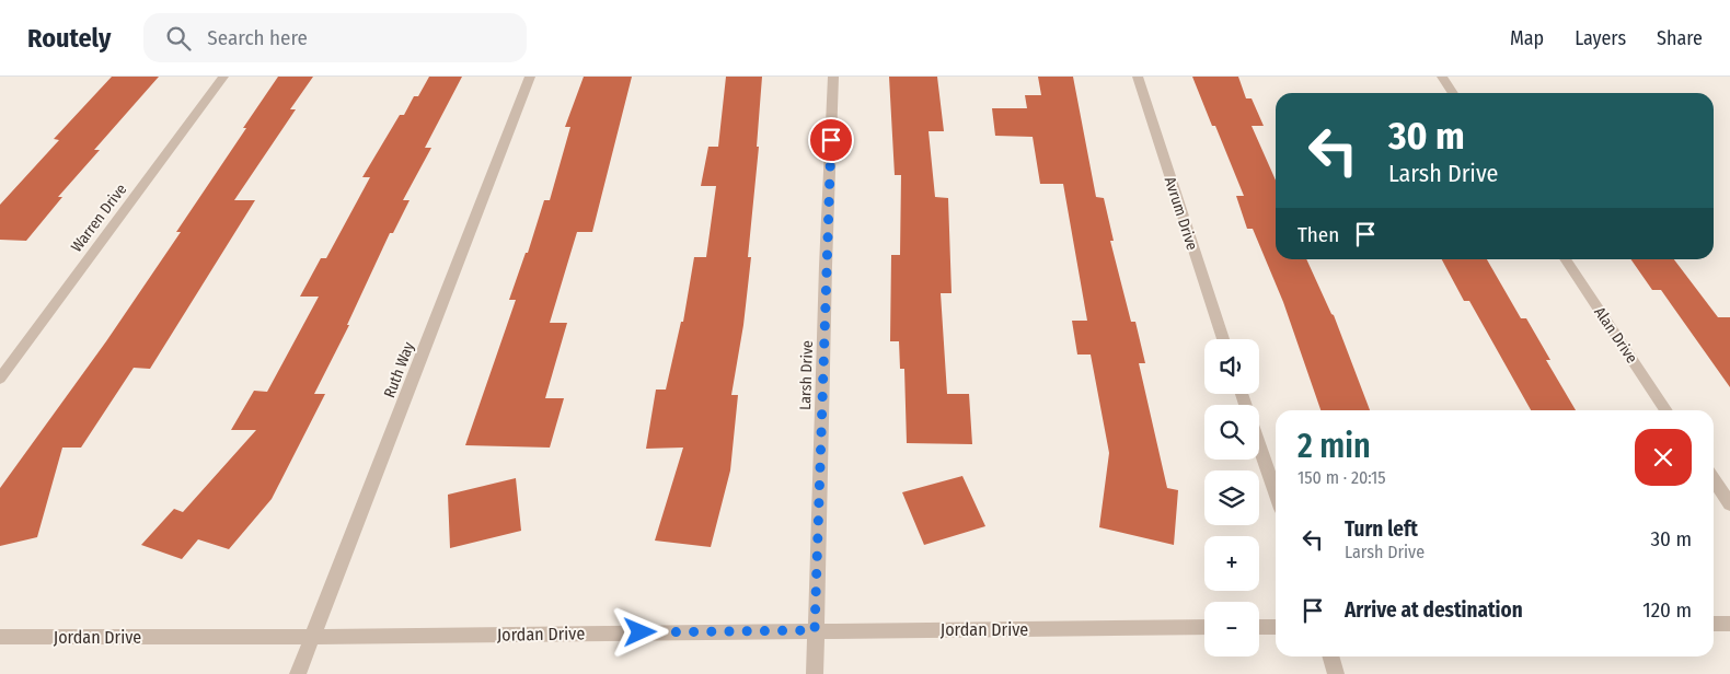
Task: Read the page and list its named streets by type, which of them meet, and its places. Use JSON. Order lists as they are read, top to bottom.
{
  "streets": {
    "street": [
      "Avrum Drive",
      "Warren Drive",
      "Alan Drive",
      "Ruth Way",
      "Larsh Drive",
      "Jordan Drive"
    ]
  },
  "crossings": [
    ["Ruth Way", "Jordan Drive"],
    ["Larsh Drive", "Jordan Drive"]
  ],
  "page": {
    "header": "Routely",
    "search": "Search here",
    "nav": ["Map", "Layers", "Share"],
    "turn": ["30 m", "Larsh Drive"],
    "then": "Then",
    "map_buttons": ["+", "−"],
    "heading": ["2 min", "150 m · 20:15"],
    "list": [
      {
        "name": "Turn left",
        "note": "Larsh Drive",
        "value": "30 m"
      },
      {
        "name": "Arrive at destination",
        "value": "120 m"
      }
    ]
  }
}
